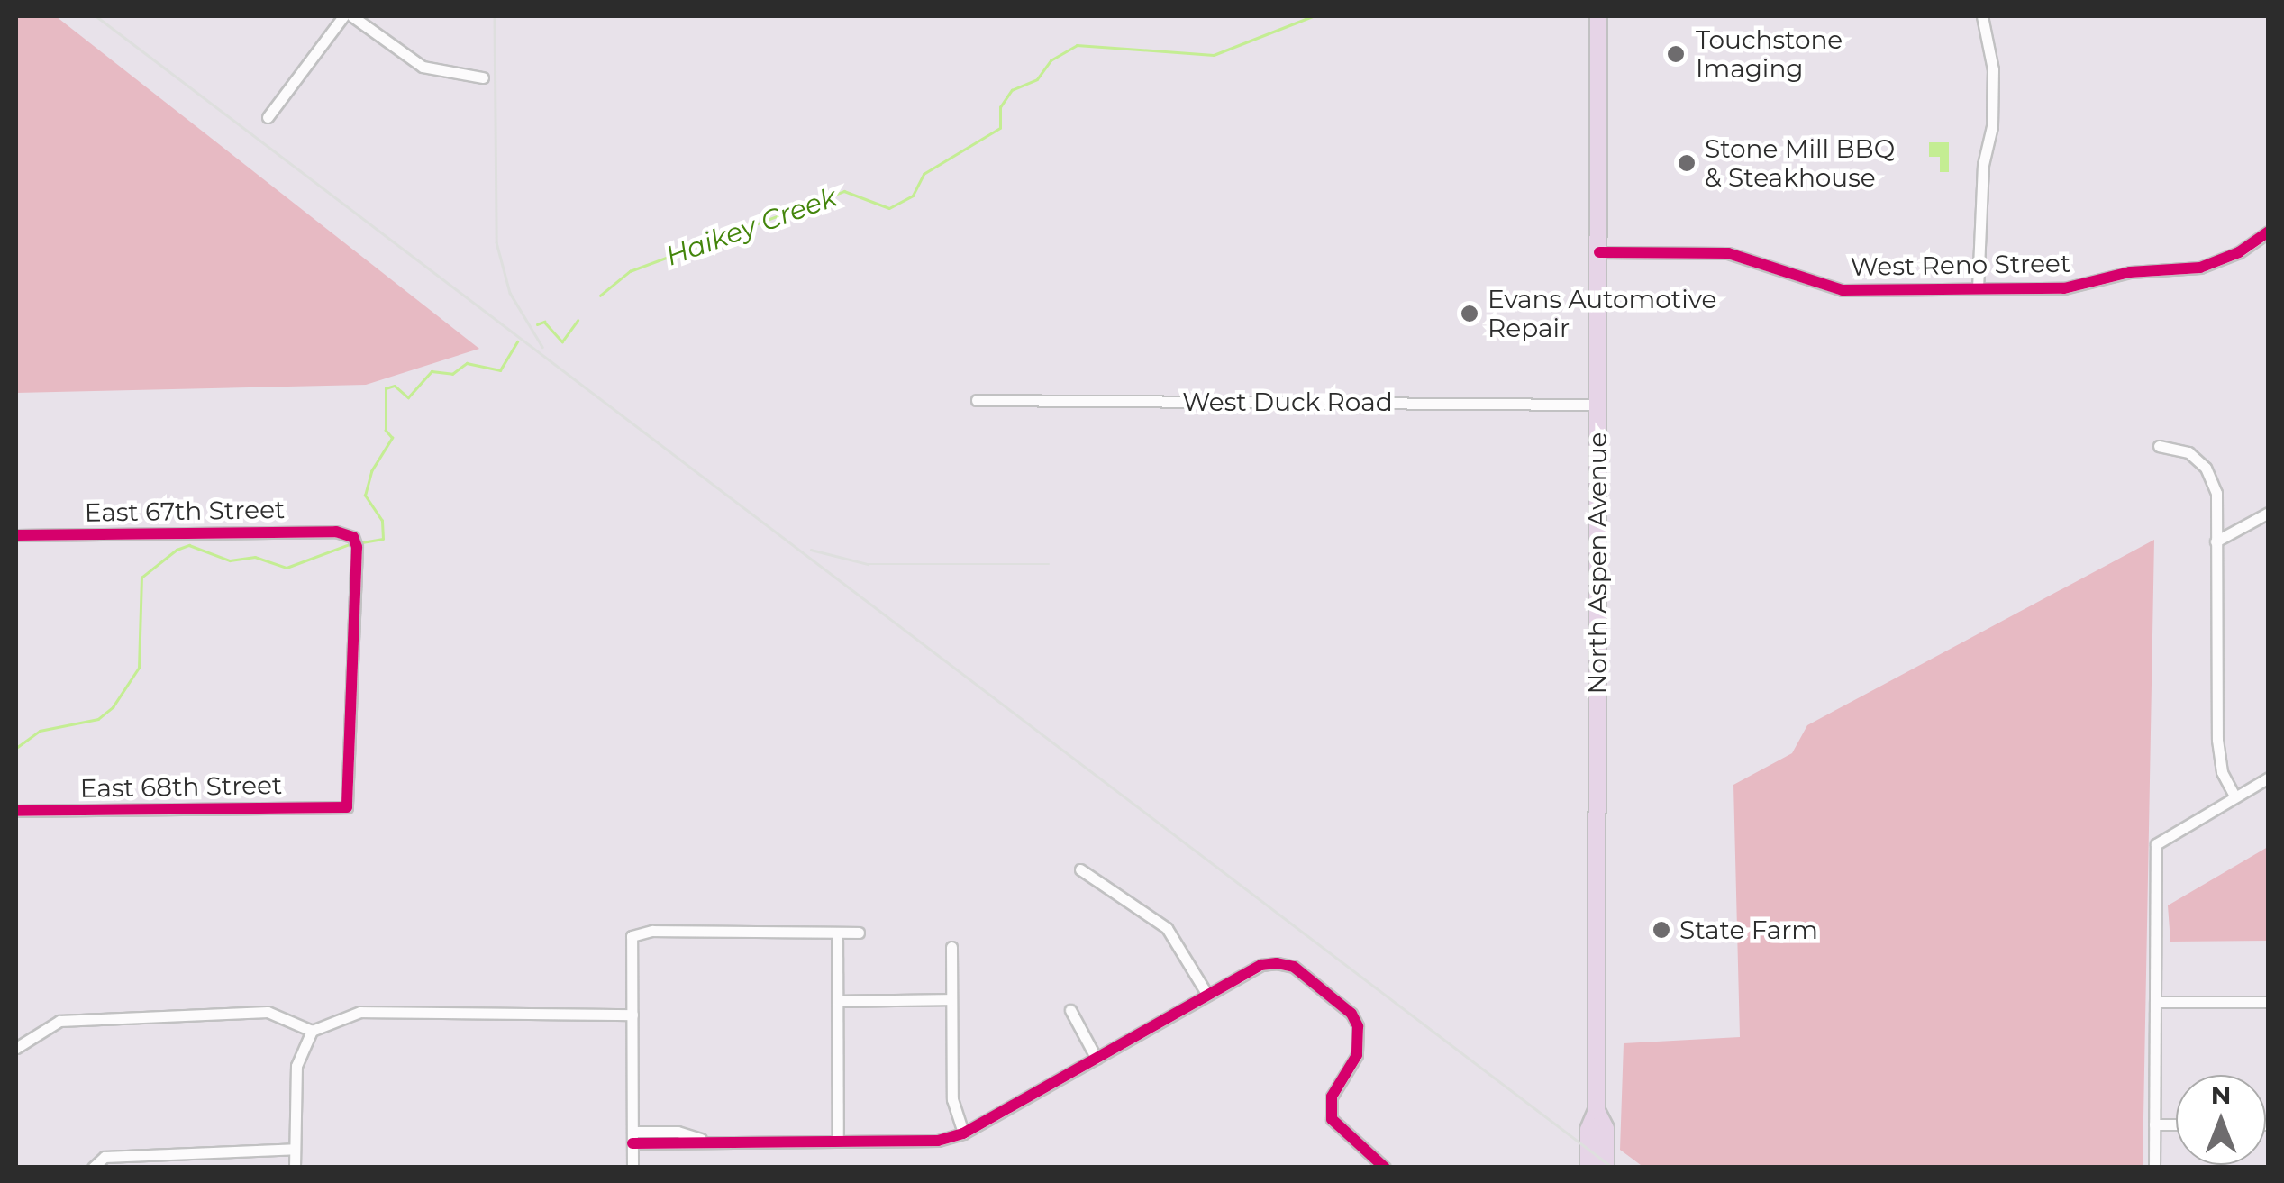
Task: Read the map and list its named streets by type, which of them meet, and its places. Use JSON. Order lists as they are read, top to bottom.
{
  "streets": {
    "main road": ["North Aspen Avenue"],
    "street": [
      "West Reno Street",
      "West Duck Road",
      "East 67th Street",
      "East 68th Street"
    ]
  },
  "crossings": [
    ["West Reno Street", "North Aspen Avenue"],
    ["West Duck Road", "North Aspen Avenue"],
    ["East 67th Street", "East 68th Street"]
  ],
  "water": ["Haikey Creek"],
  "places": [
    "Touchstone Imaging",
    "Stone Mill BBQ & Steakhouse",
    "Evans Automotive Repair",
    "State Farm"
  ],
  "north": "top"
}
